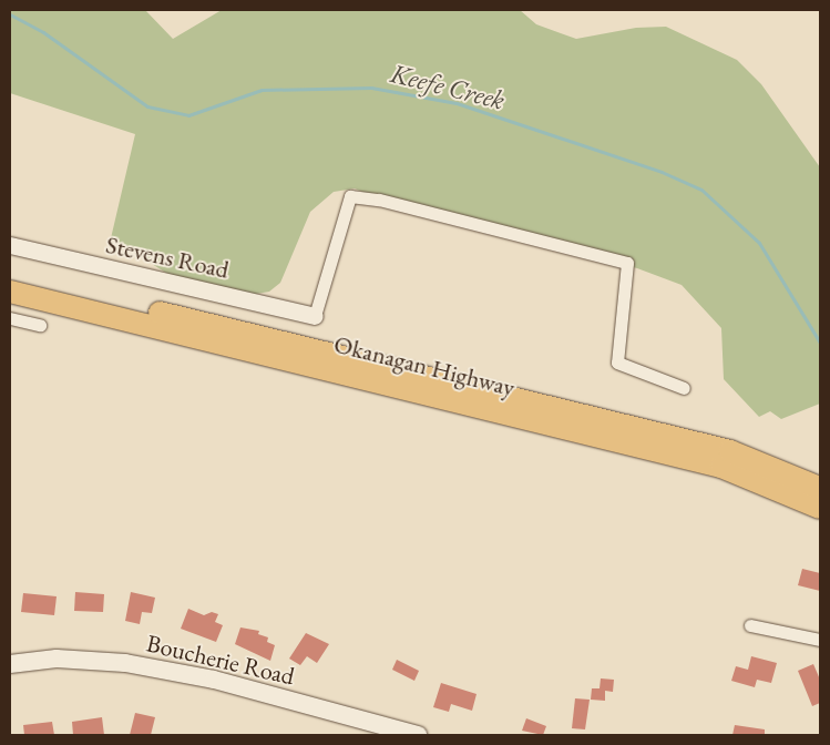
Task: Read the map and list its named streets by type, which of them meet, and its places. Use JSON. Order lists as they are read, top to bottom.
{
  "streets": {
    "highway": ["Okanagan Highway"],
    "main road": ["Boucherie Road"],
    "street": ["Stevens Road"]
  },
  "water": ["Keefe Creek"]
}
